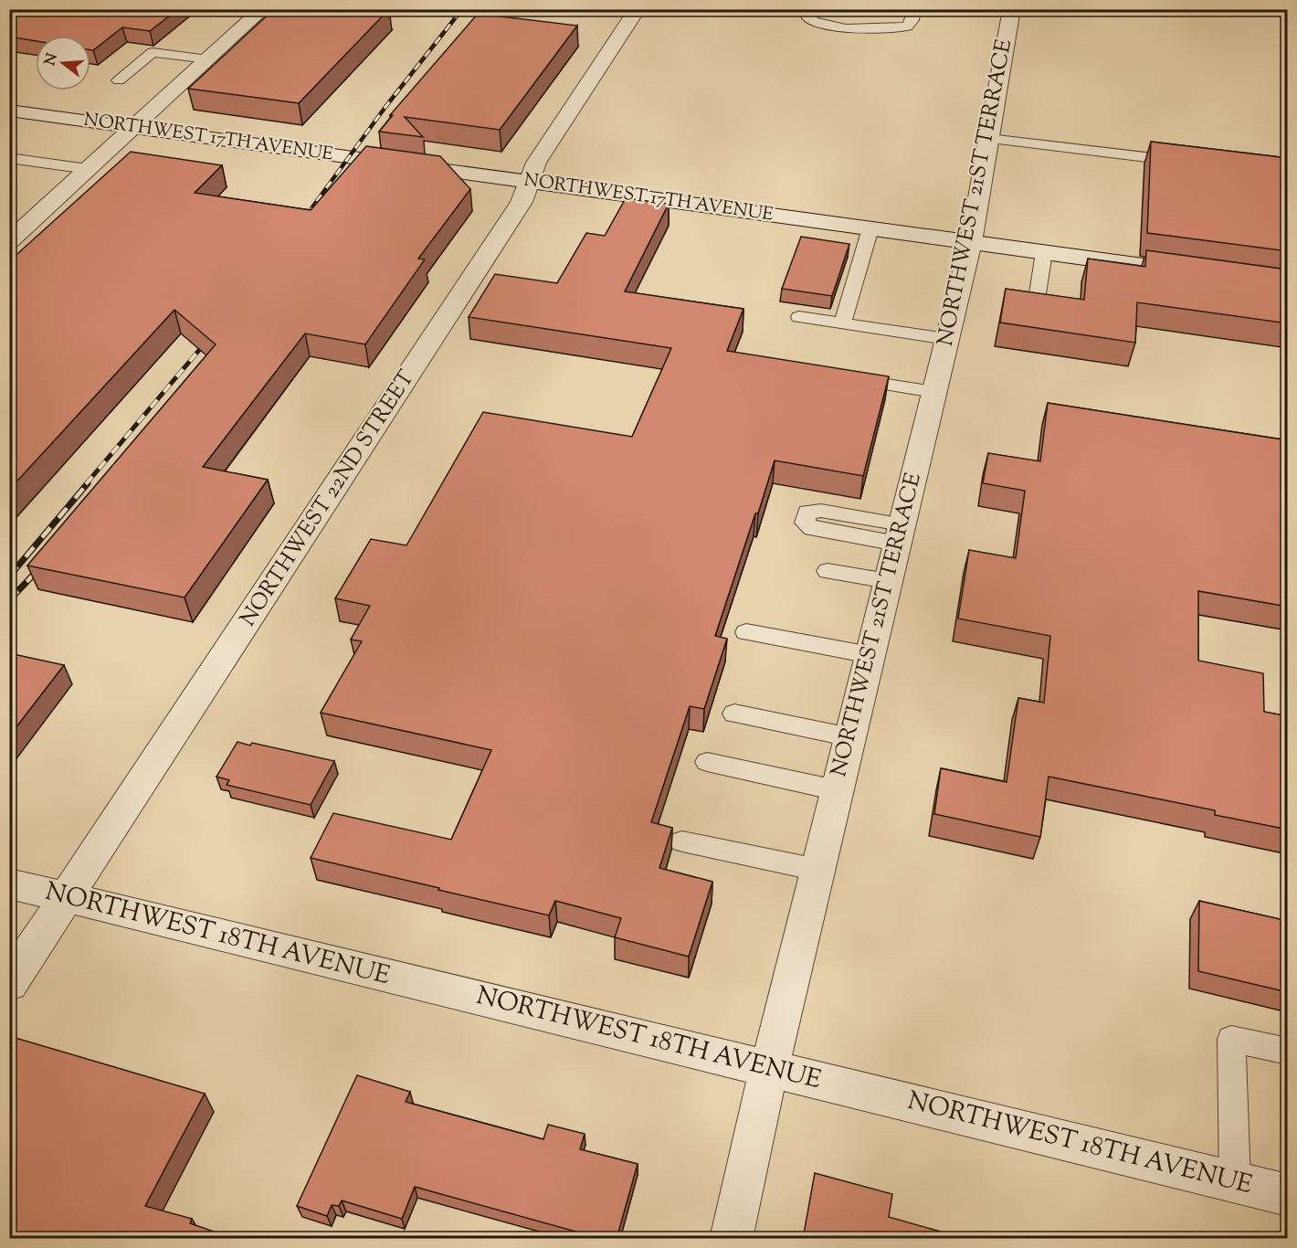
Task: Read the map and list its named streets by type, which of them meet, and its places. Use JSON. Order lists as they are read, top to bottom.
{
  "streets": {
    "street": [
      "NORTHWEST 17TH AVENUE",
      "NORTHWEST 21ST TERRACE",
      "NORTHWEST 22ND STREET",
      "NORTHWEST 18TH AVENUE"
    ]
  },
  "crossings": [
    ["NORTHWEST 17TH AVENUE", "NORTHWEST 21ST TERRACE"],
    ["NORTHWEST 17TH AVENUE", "NORTHWEST 22ND STREET"],
    ["NORTHWEST 21ST TERRACE", "NORTHWEST 18TH AVENUE"],
    ["NORTHWEST 22ND STREET", "NORTHWEST 18TH AVENUE"]
  ],
  "north": "left"
}
